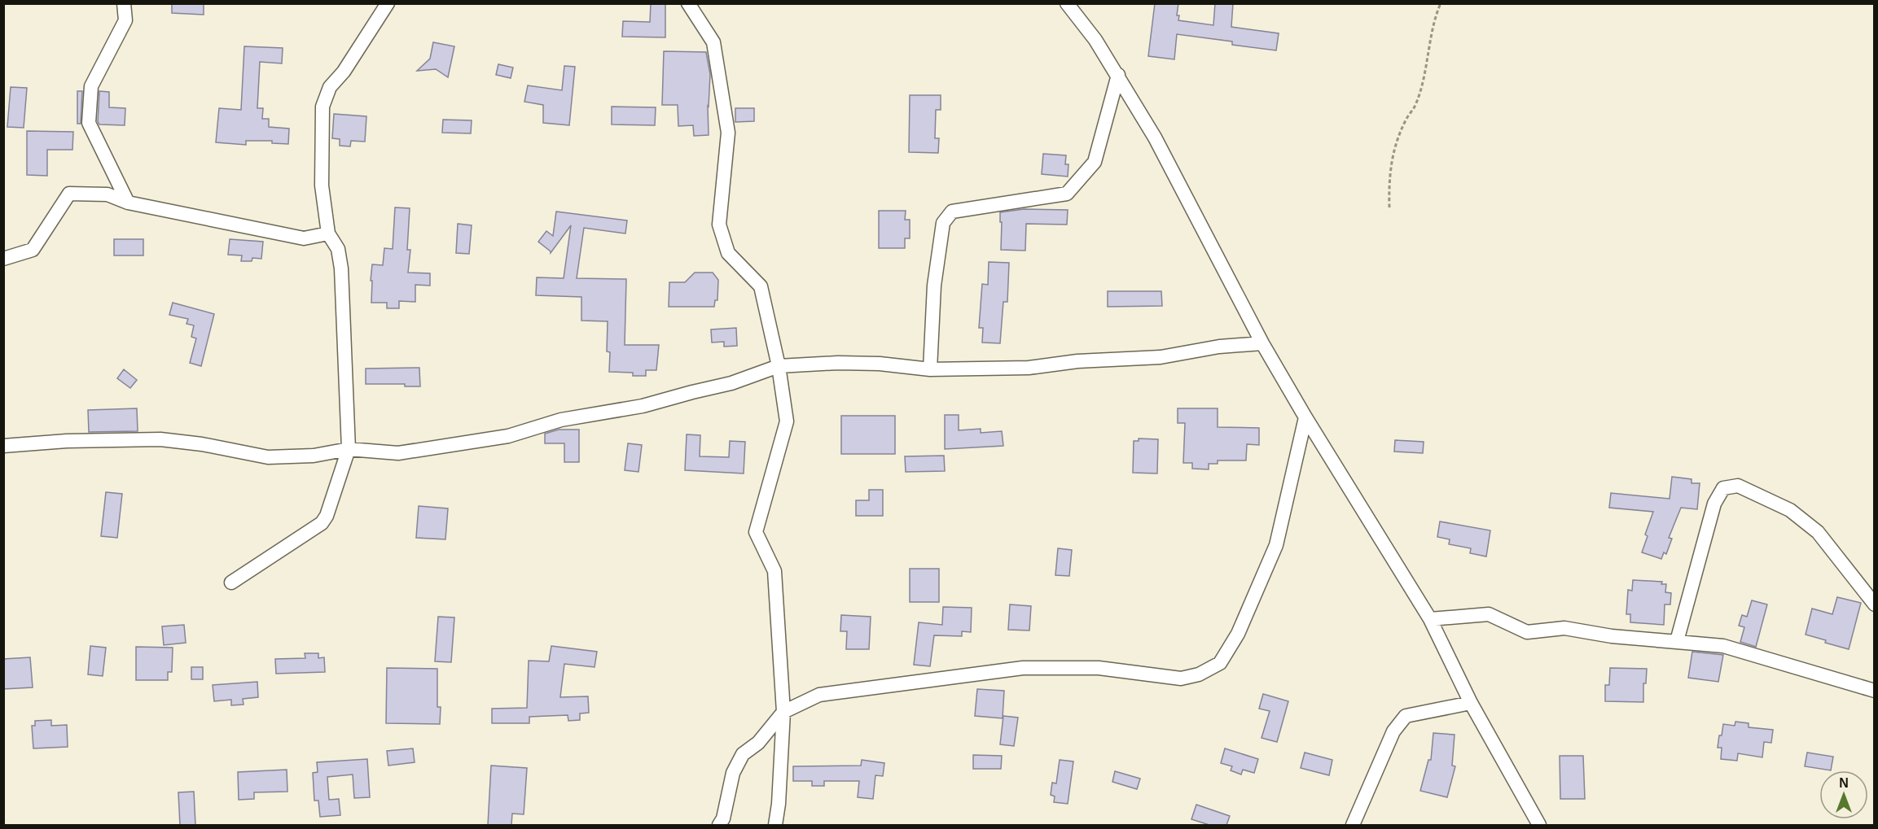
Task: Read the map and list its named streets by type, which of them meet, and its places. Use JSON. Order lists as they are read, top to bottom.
{
  "north": "top"
}
